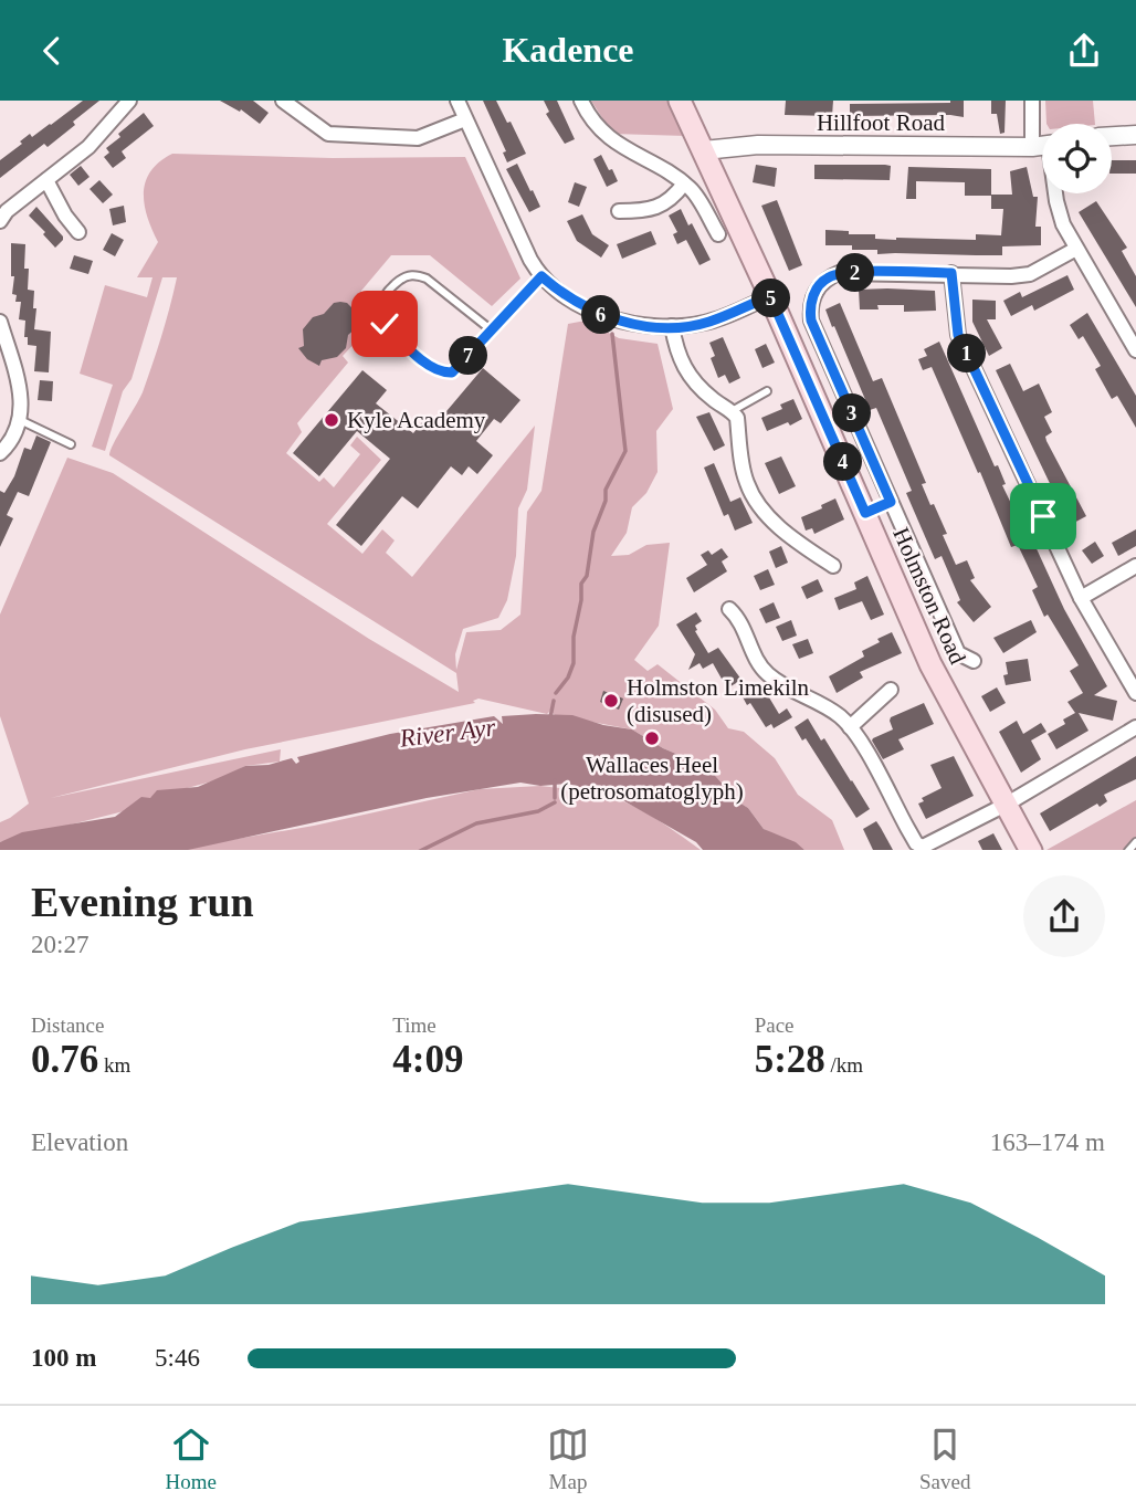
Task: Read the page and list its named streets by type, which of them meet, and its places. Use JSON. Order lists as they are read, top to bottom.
{
  "streets": {
    "main road": ["Holmston Road"],
    "street": ["Hillfoot Road"]
  },
  "crossings": [
    ["Hillfoot Road", "Holmston Road"]
  ],
  "water": ["River Ayr"],
  "places": ["Kyle Academy", "Holmston Limekiln (disused)", "Wallaces Heel (petrosomatoglyph)"],
  "page": {
    "header": "Kadence",
    "pins": [
      "2",
      "5",
      "6",
      "1",
      "7",
      "3",
      "4"
    ],
    "heading": ["Evening run", "20:27"],
    "stats": [
      ["Distance", "0.76 km"],
      ["Time", "4:09"],
      ["Pace", "5:28 /km"]
    ],
    "chart": ["Elevation", "163–174 m"],
    "list": [
      {
        "name": "100 m",
        "note": "5:46"
      }
    ],
    "tabs": ["Home", "Map", "Saved"]
  }
}
